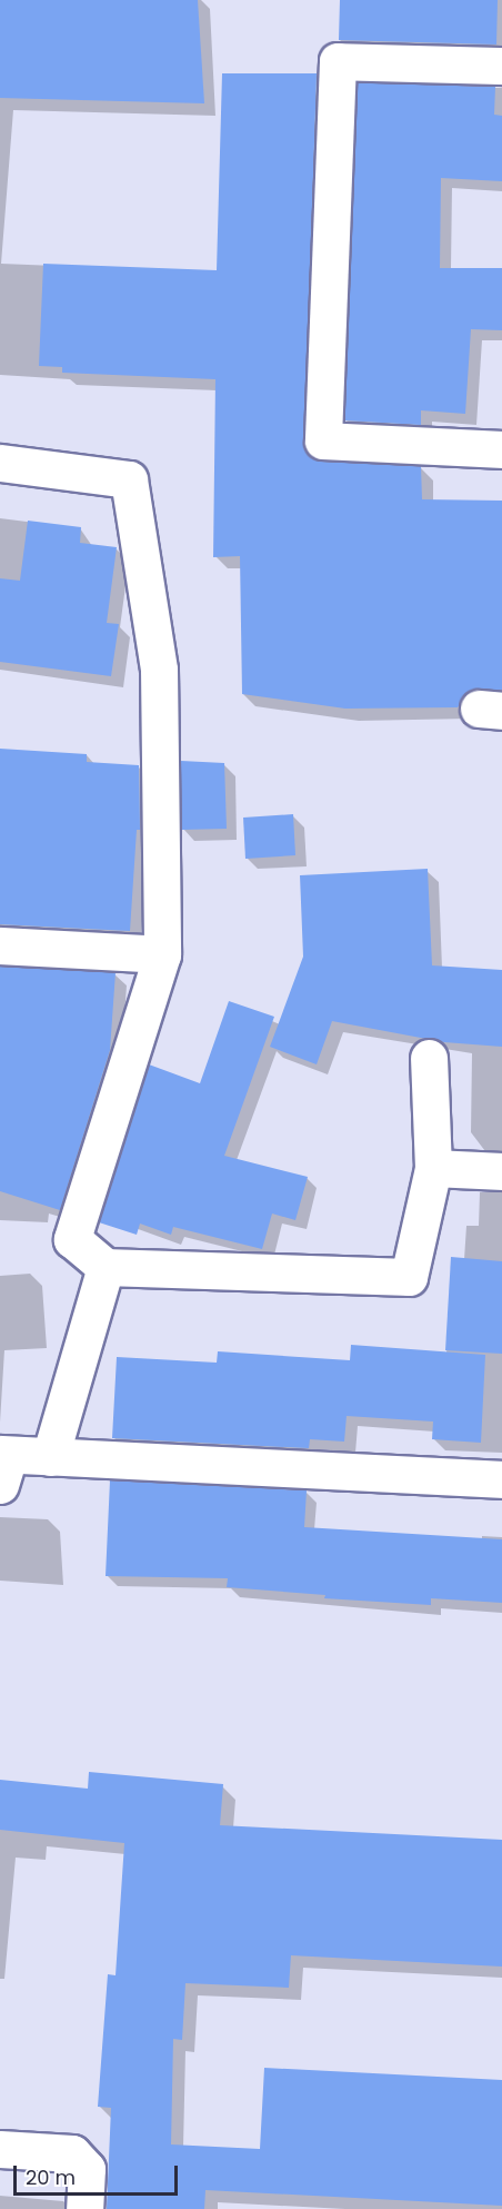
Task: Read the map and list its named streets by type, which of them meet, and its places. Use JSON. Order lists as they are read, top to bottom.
{
  "scale_bar": "20 m"
}
